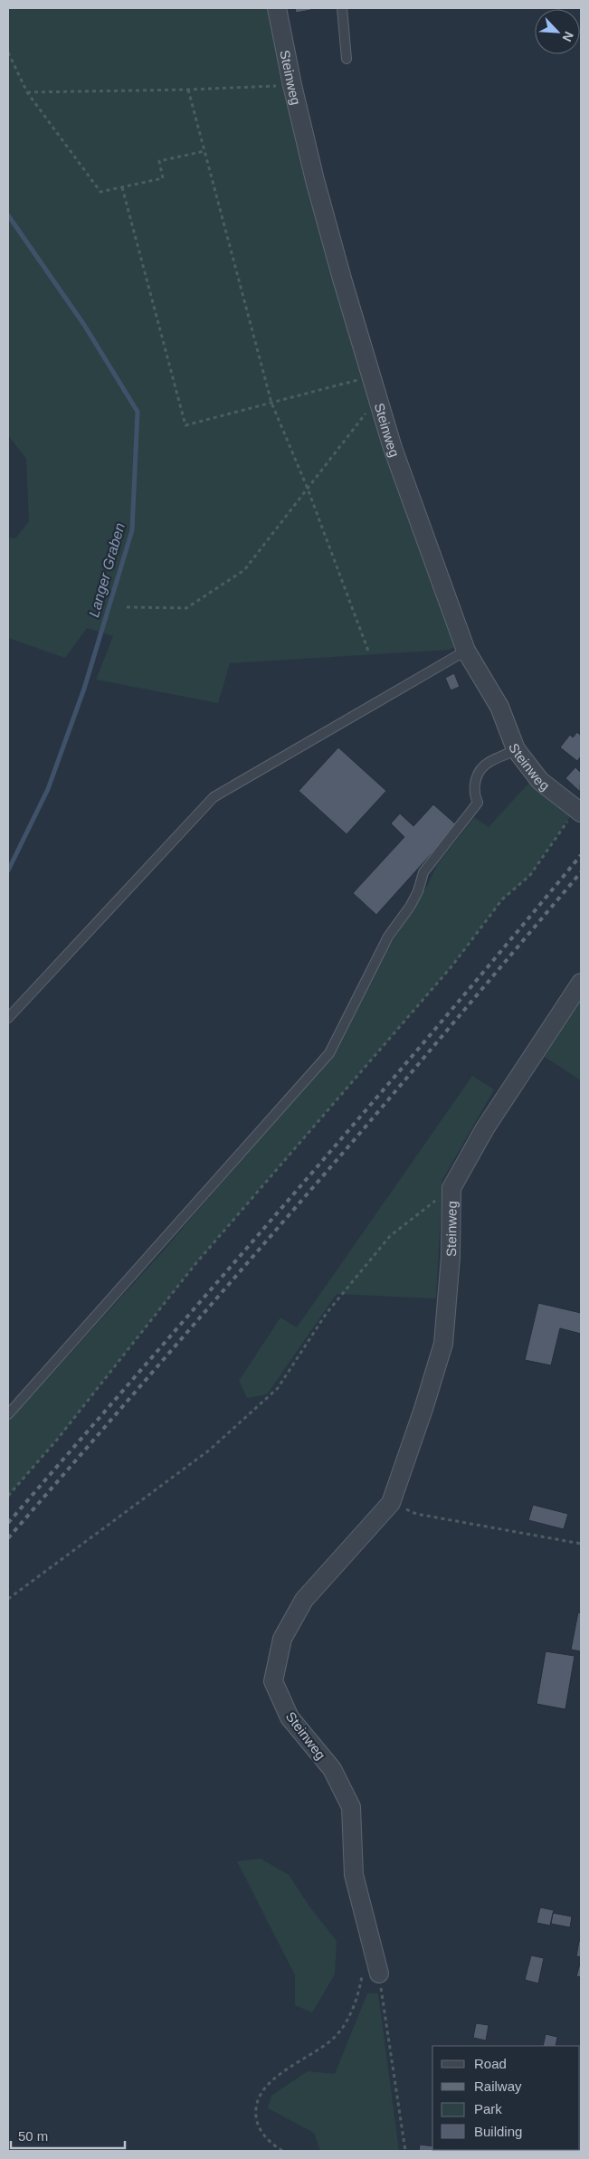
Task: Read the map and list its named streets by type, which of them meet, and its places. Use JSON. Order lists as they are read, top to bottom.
{
  "streets": {
    "street": ["Steinweg"]
  },
  "water": ["Langer Graben"],
  "legend": [
    "Road",
    "Railway",
    "Park",
    "Building"
  ],
  "scale_bar": "50 m",
  "north": "bottom right"
}
